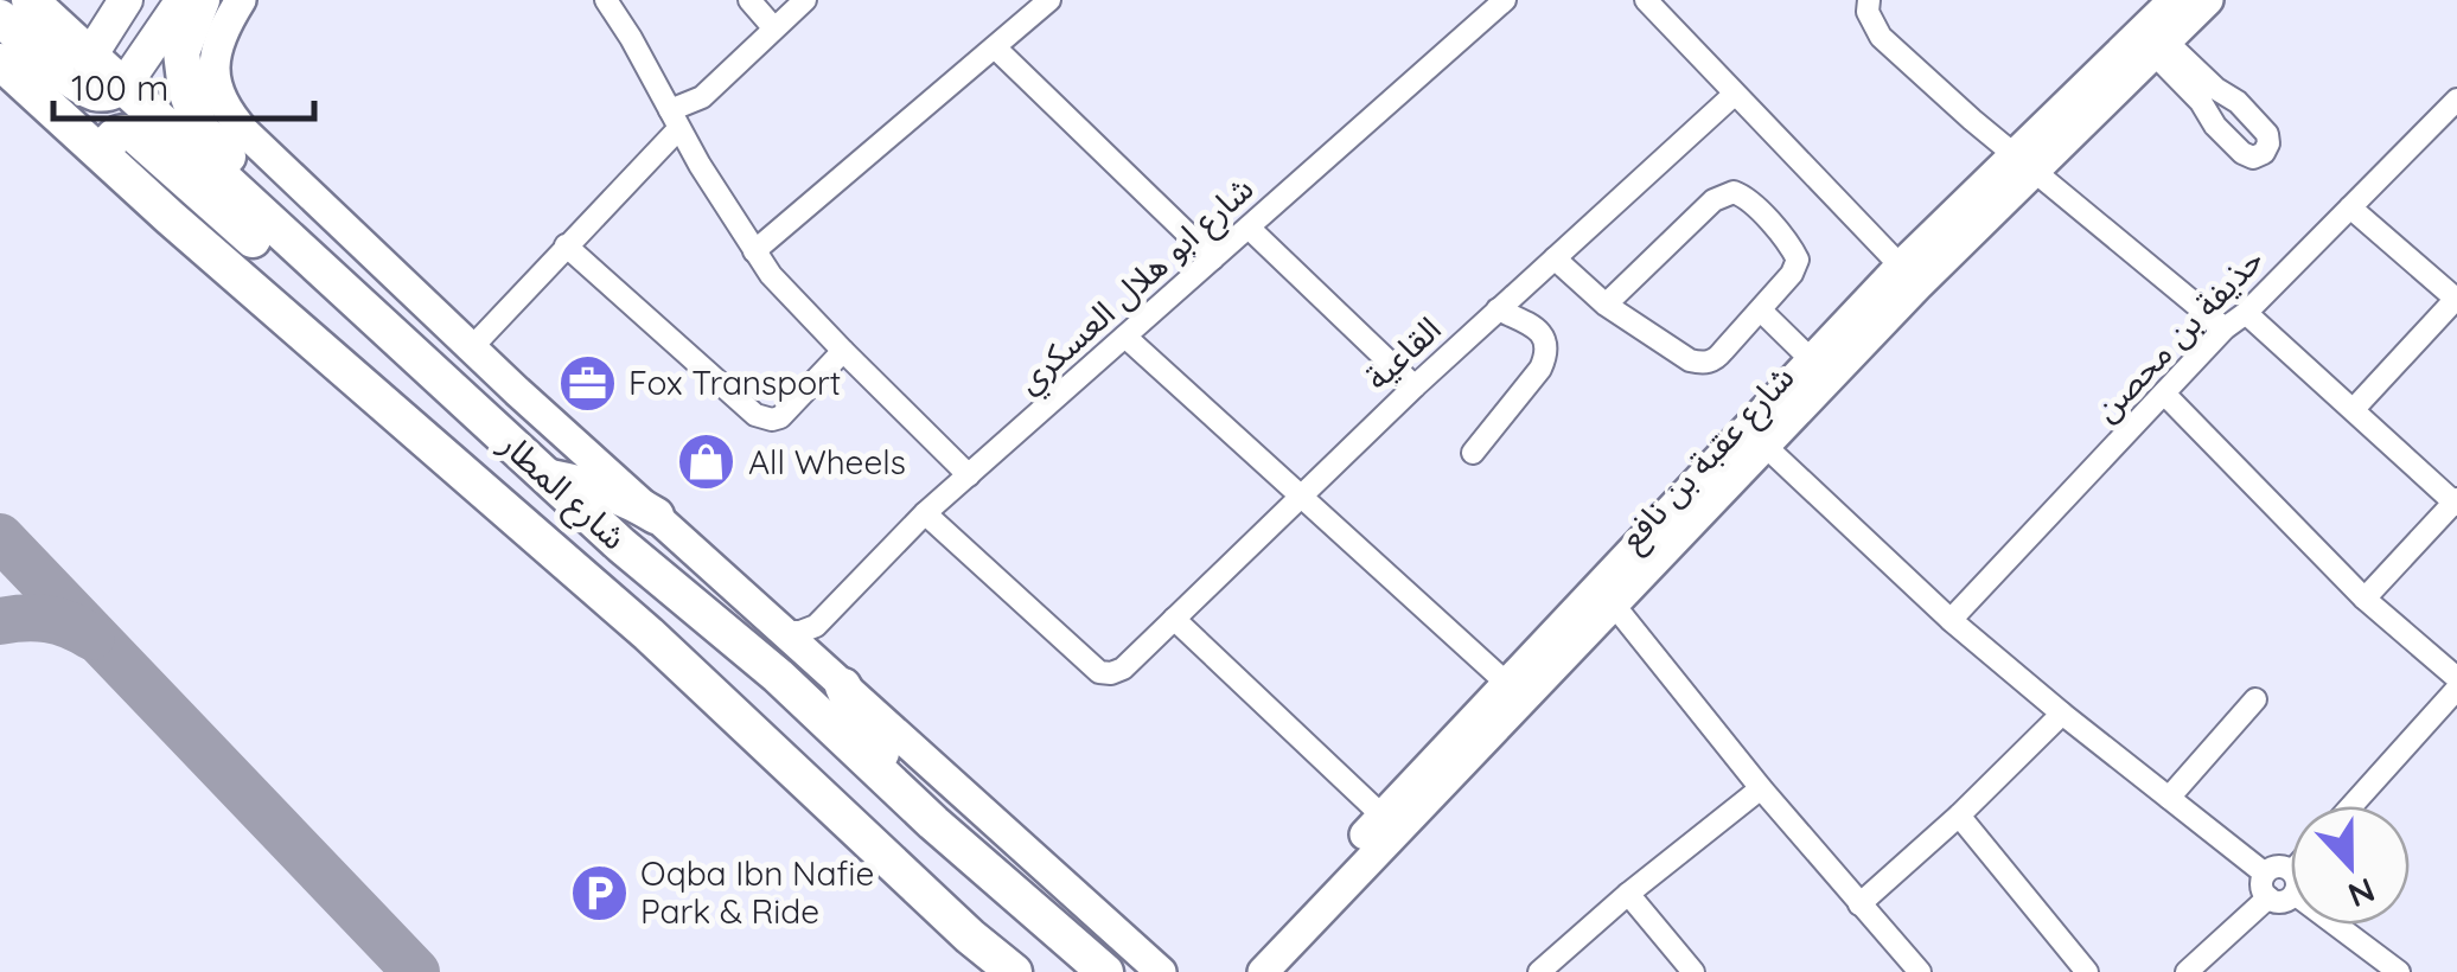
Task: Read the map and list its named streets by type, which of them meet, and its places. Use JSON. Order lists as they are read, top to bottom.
{
  "streets": {
    "highway": ["شارع المطار"],
    "street": [
      "شارع ابو هلال العسكري",
      "حذيفة بن محصن",
      "القاعية",
      "شارع عقبة بن نافع"
    ]
  },
  "crossings": [
    ["شارع ابو هلال العسكري", "القاعية"]
  ],
  "places": {
    "office": ["Fox Transport"],
    "shop": ["All Wheels"],
    "parking": ["Oqba Ibn Nafie Park & Ride"]
  },
  "scale_bar": "100 m",
  "north": "bottom"
}
